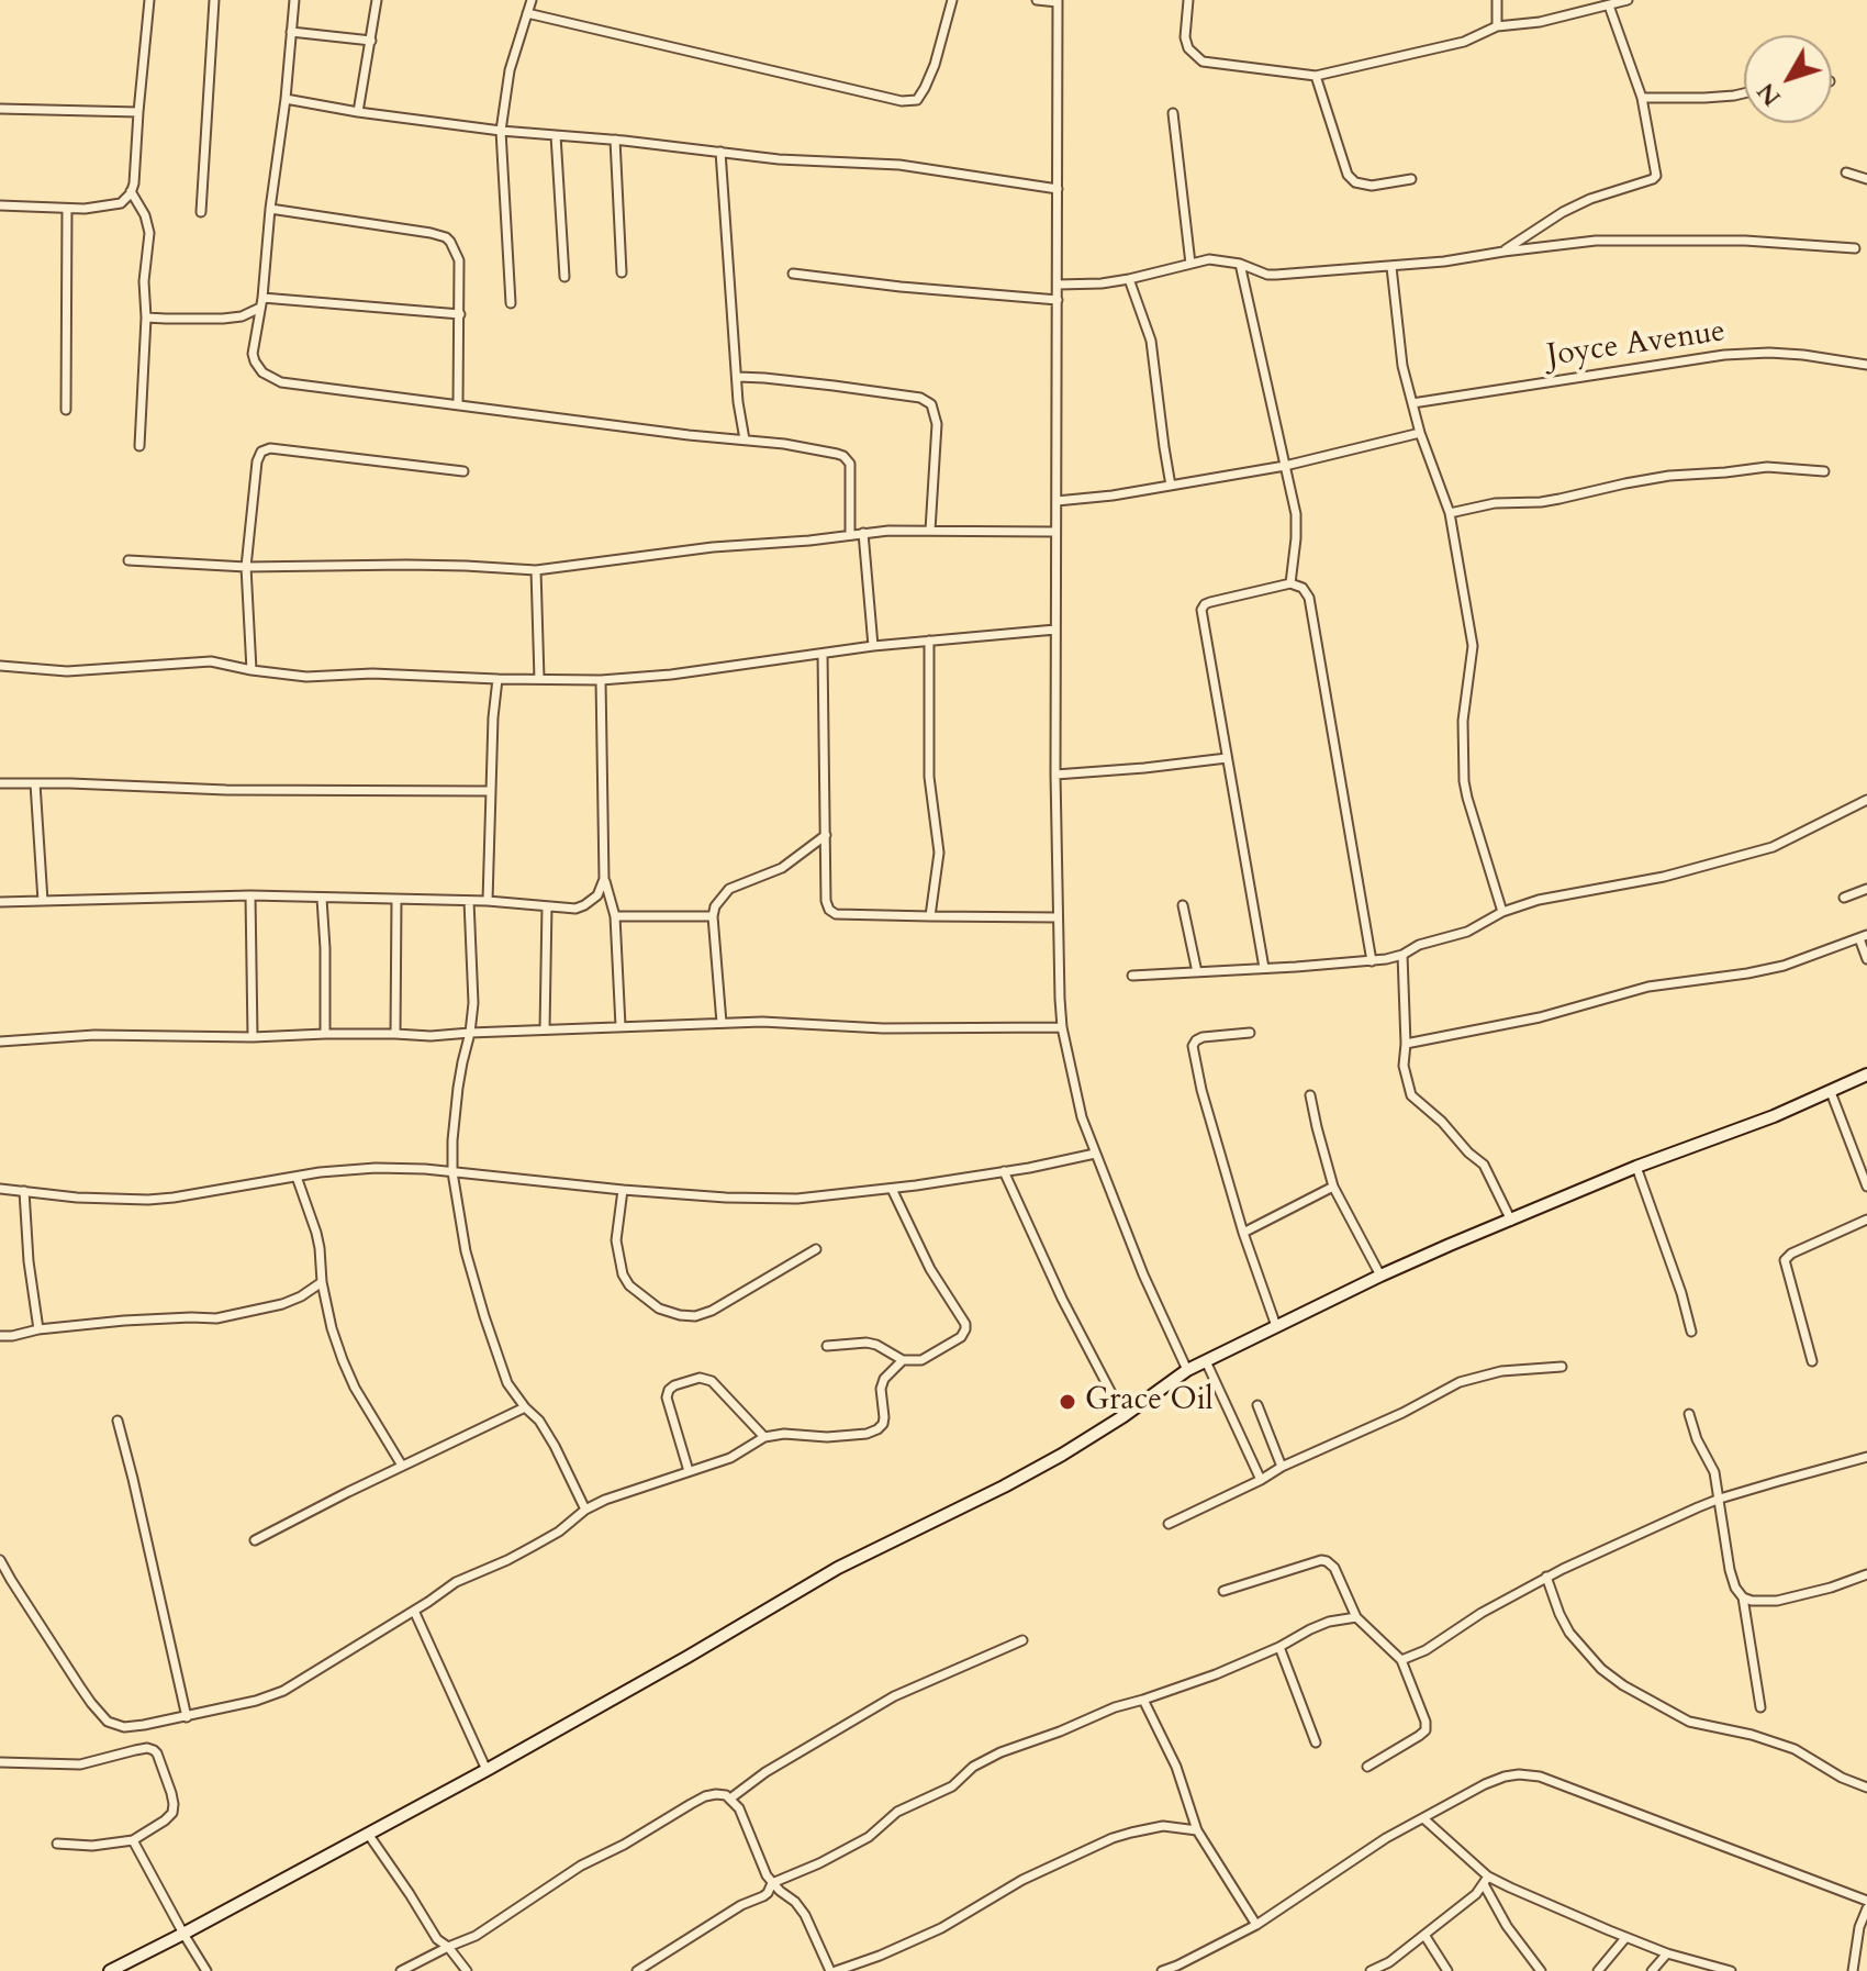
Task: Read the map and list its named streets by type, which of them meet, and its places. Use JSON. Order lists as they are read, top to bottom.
{
  "streets": {
    "street": ["Joyce Avenue"]
  },
  "places": ["Grace Oil"],
  "north": "bottom left"
}
